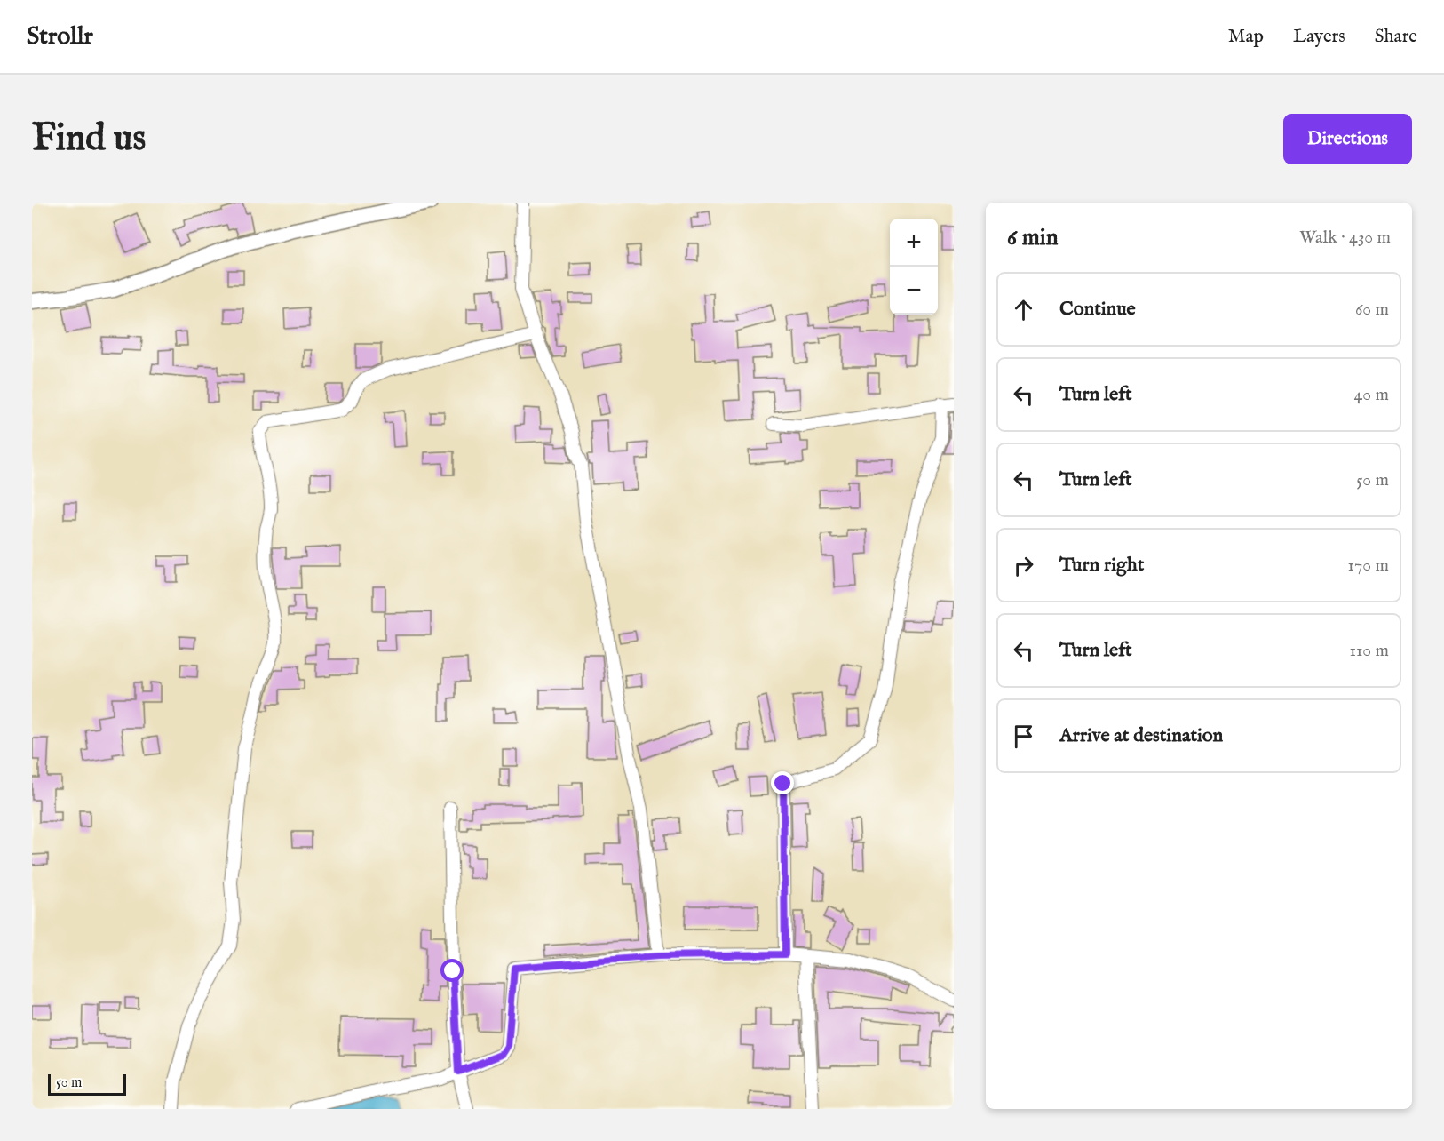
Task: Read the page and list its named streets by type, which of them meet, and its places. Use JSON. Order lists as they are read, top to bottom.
{
  "scale_bar": "50 m",
  "page": {
    "header": "Strollr",
    "nav": ["Map", "Layers", "Share"],
    "buttons": "Directions",
    "title": "Find us",
    "heading": ["6 min", "Walk · 430 m"],
    "map_buttons": ["+", "−"],
    "list": [
      ["Continue", "60 m"],
      ["Turn left", "40 m"],
      ["Turn left", "50 m"],
      ["Turn right", "170 m"],
      ["Turn left", "110 m"],
      "Arrive at destination"
    ],
    "scale": "50 m"
  }
}
